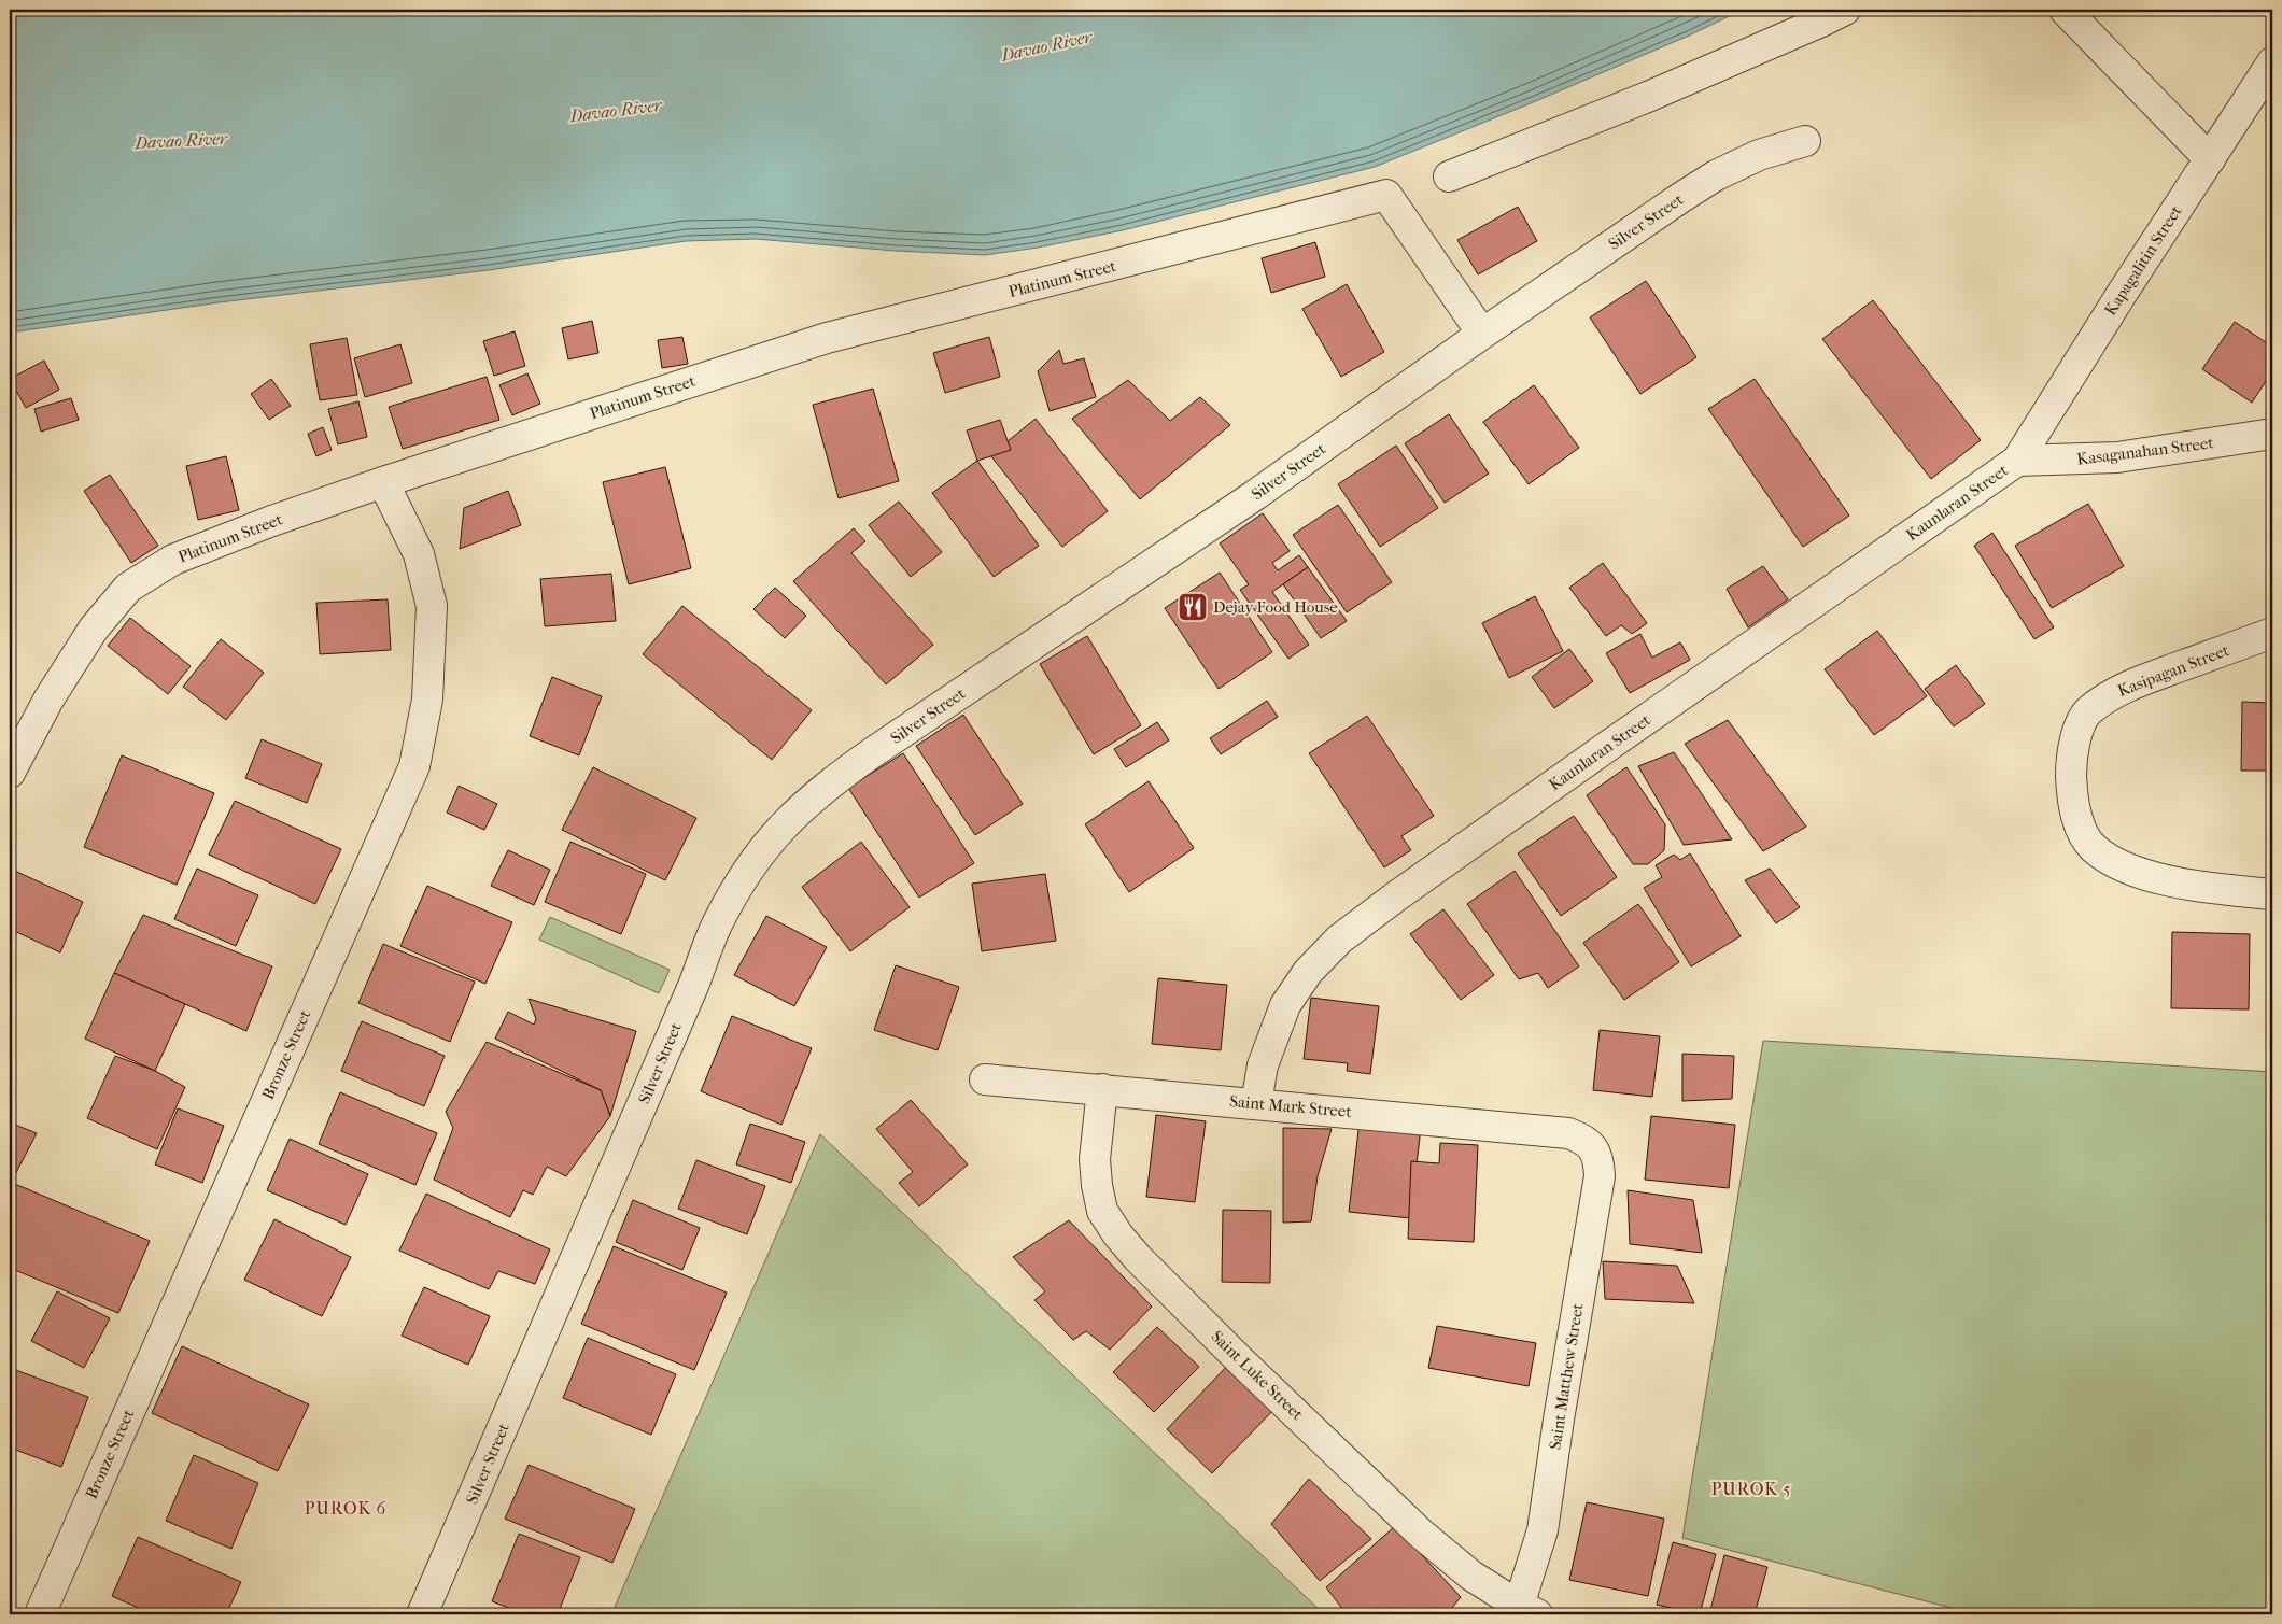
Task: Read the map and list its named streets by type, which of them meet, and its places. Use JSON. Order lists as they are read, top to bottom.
{
  "streets": {
    "street": [
      "Silver Street",
      "Kapagalitin Street",
      "Platinum Street",
      "Kasaganahan Street",
      "Kaunlaran Street",
      "Kasipagan Street",
      "Bronze Street",
      "Saint Mark Street",
      "Saint Luke Street",
      "Saint Matthew Street"
    ]
  },
  "crossings": [
    ["Silver Street", "Platinum Street"],
    ["Kapagalitin Street", "Kasaganahan Street"],
    ["Kapagalitin Street", "Kaunlaran Street"],
    ["Platinum Street", "Bronze Street"],
    ["Kasaganahan Street", "Kaunlaran Street"],
    ["Kaunlaran Street", "Saint Mark Street"],
    ["Saint Mark Street", "Saint Luke Street"],
    ["Saint Mark Street", "Saint Matthew Street"],
    ["Saint Luke Street", "Saint Matthew Street"]
  ],
  "districts": ["PUROK 5", "PUROK 6"],
  "water": ["Davao River"],
  "places": {
    "restaurant": ["Dejay Food House"]
  }
}
